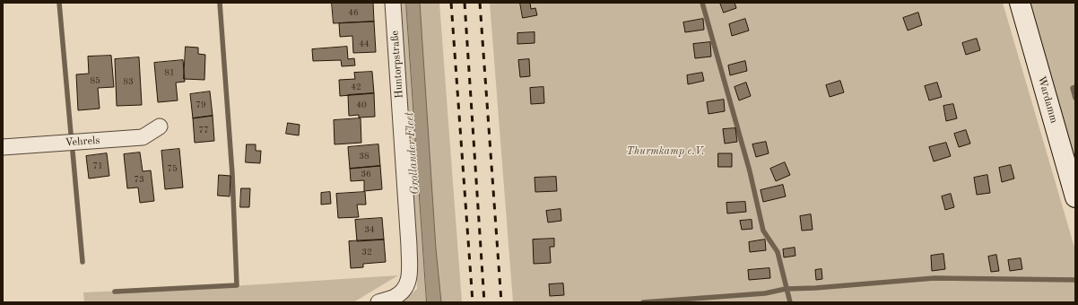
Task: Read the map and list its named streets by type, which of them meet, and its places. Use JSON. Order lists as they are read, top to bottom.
{
  "streets": {
    "street": ["Huntorpstraße", "Wardamm", "Vehrels"]
  },
  "water": ["Grollander Fleet"],
  "parks": ["Thurmkamp e.V."],
  "house_numbers": [
    "46",
    "44",
    "81",
    "85",
    "83",
    "42",
    "79",
    "40",
    "77",
    "38",
    "71",
    "75",
    "36",
    "73",
    "34",
    "32"
  ]
}
